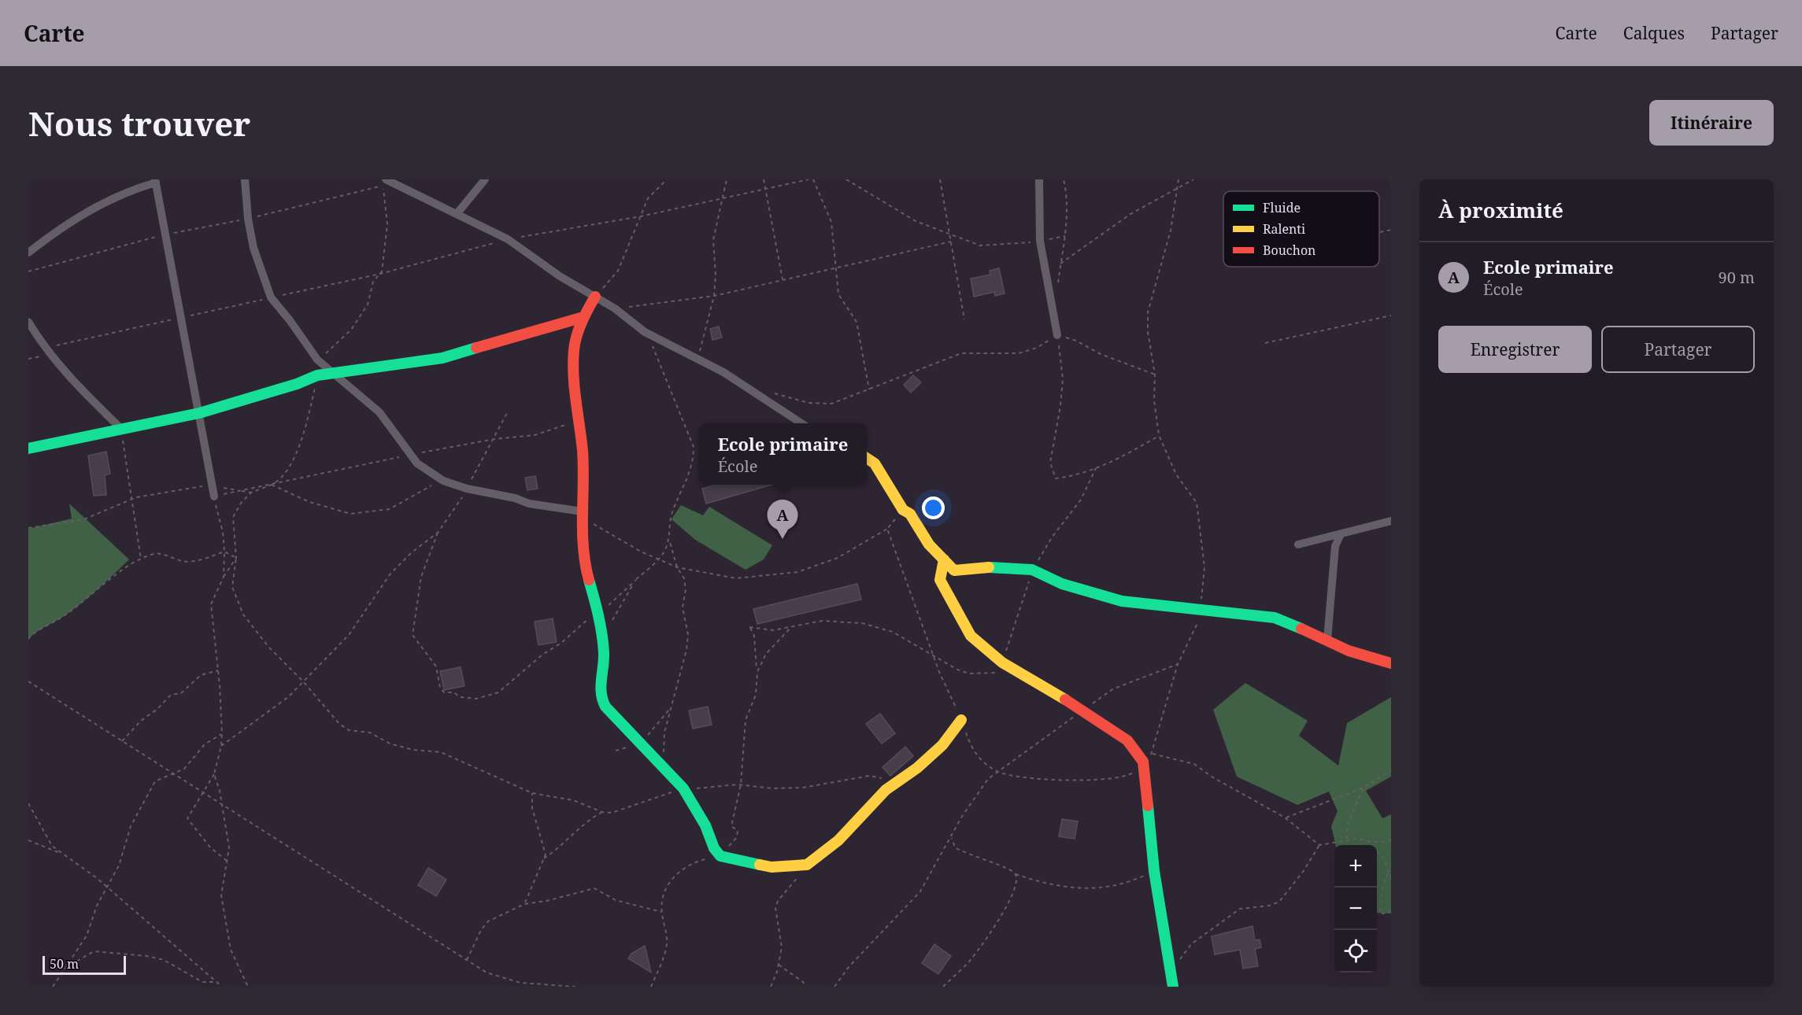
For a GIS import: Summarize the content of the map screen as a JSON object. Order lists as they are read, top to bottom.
{
  "legend": ["Fluide", "Ralenti", "Bouchon"],
  "scale_bar": "50 m",
  "page": {
    "header": "Carte",
    "nav": ["Carte", "Calques", "Partager"],
    "buttons": [
      "Itinéraire",
      ["Enregistrer", "Partager"]
    ],
    "title": "Nous trouver",
    "heading": "À proximité",
    "list": [
      {
        "mark": "A",
        "name": "Ecole primaire",
        "note": "École",
        "value": "90 m"
      }
    ],
    "popup": ["Ecole primaire", "École"],
    "pins": "A",
    "map_buttons": ["+", "−"],
    "scale": "50 m"
  }
}
